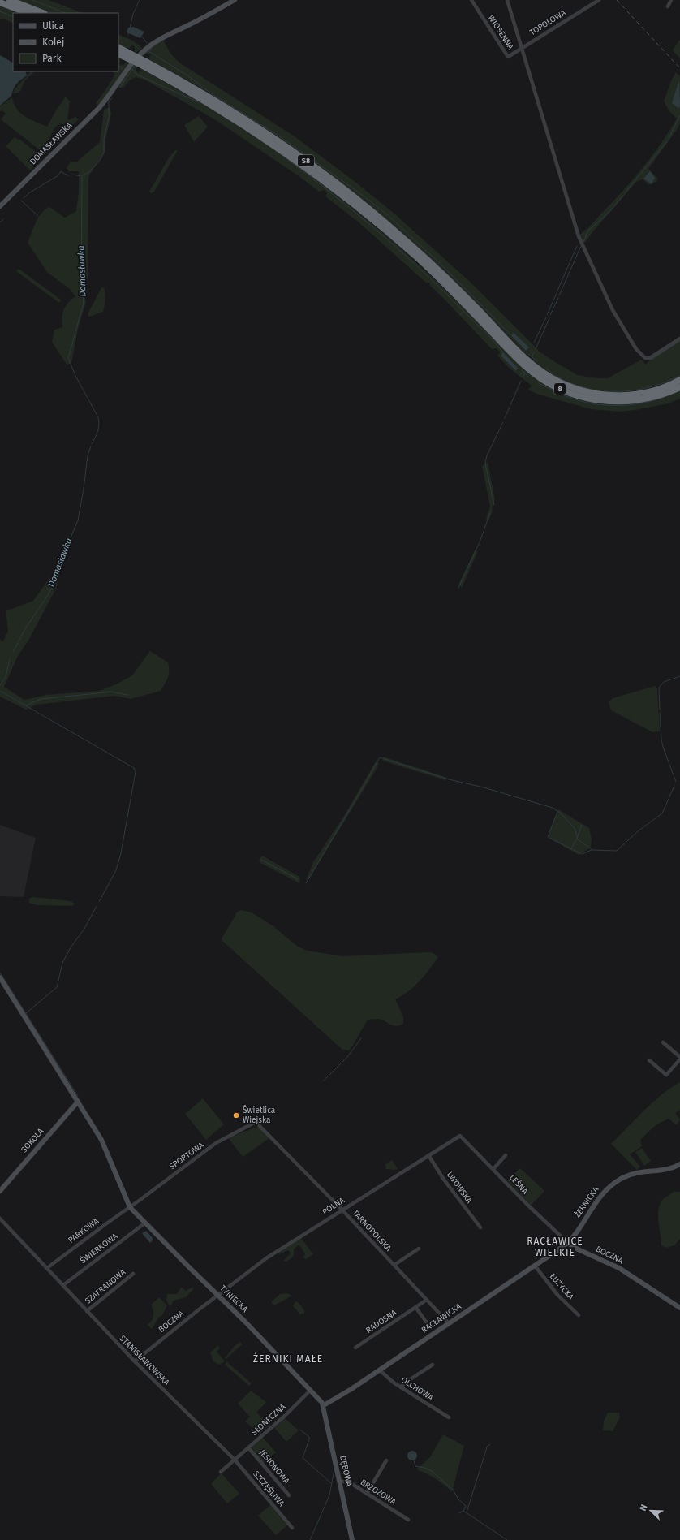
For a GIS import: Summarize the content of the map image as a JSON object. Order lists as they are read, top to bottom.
{
  "streets": {
    "highway": ["S8", "8"],
    "street": [
      "TOPOLOWA",
      "WIOSENNA",
      "DOMASŁAWSKA",
      "SOKOLA",
      "SPORTOWA",
      "LEŚNA",
      "LWOWSKA",
      "ŻERNICKA",
      "POLNA",
      "PARKOWA",
      "TARNOPOLSKA",
      "ŚWIERKOWA",
      "BOCZNA",
      "SZAFRANOWA",
      "ŁUŻYCKA",
      "TYNIECKA",
      "RACŁAWICKA",
      "RADOSNA",
      "STANISŁAWOWSKA",
      "OLCHOWA",
      "SŁONECZNA",
      "JESIONOWA",
      "DĘBOWA",
      "SZCZĘŚLIWA",
      "BRZOZOWA"
    ]
  },
  "crossings": [
    ["TOPOLOWA", "WIOSENNA"],
    ["S8", "8"],
    ["SOKOLA", "TYNIECKA"],
    ["SPORTOWA", "PARKOWA"],
    ["SPORTOWA", "TARNOPOLSKA"],
    ["SPORTOWA", "TYNIECKA"],
    ["LEŚNA", "ŻERNICKA"],
    ["LEŚNA", "POLNA"],
    ["LEŚNA", "BOCZNA"],
    ["LEŚNA", "RACŁAWICKA"],
    ["LWOWSKA", "POLNA"],
    ["ŻERNICKA", "BOCZNA"],
    ["ŻERNICKA", "RACŁAWICKA"],
    ["POLNA", "TARNOPOLSKA"],
    ["POLNA", "BOCZNA"],
    ["POLNA", "TYNIECKA"],
    ["PARKOWA", "TYNIECKA"],
    ["PARKOWA", "STANISŁAWOWSKA"],
    ["TARNOPOLSKA", "RACŁAWICKA"],
    ["TARNOPOLSKA", "RADOSNA"],
    ["ŚWIERKOWA", "TYNIECKA"],
    ["ŚWIERKOWA", "STANISŁAWOWSKA"],
    ["BOCZNA", "TYNIECKA"],
    ["BOCZNA", "RACŁAWICKA"],
    ["BOCZNA", "STANISŁAWOWSKA"],
    ["SZAFRANOWA", "STANISŁAWOWSKA"],
    ["ŁUŻYCKA", "RACŁAWICKA"],
    ["TYNIECKA", "RACŁAWICKA"],
    ["TYNIECKA", "SŁONECZNA"],
    ["TYNIECKA", "DĘBOWA"],
    ["RACŁAWICKA", "OLCHOWA"],
    ["RACŁAWICKA", "DĘBOWA"],
    ["STANISŁAWOWSKA", "SŁONECZNA"],
    ["STANISŁAWOWSKA", "SZCZĘŚLIWA"],
    ["SŁONECZNA", "JESIONOWA"],
    ["SŁONECZNA", "SZCZĘŚLIWA"],
    ["DĘBOWA", "BRZOZOWA"]
  ],
  "districts": ["RACŁAWICE WIELKIE", "ŻERNIKI MAŁE"],
  "water": ["Domasławka"],
  "places": ["Świetlica Wiejska"],
  "legend": ["Ulica", "Kolej", "Park"],
  "north": "top left"
}
